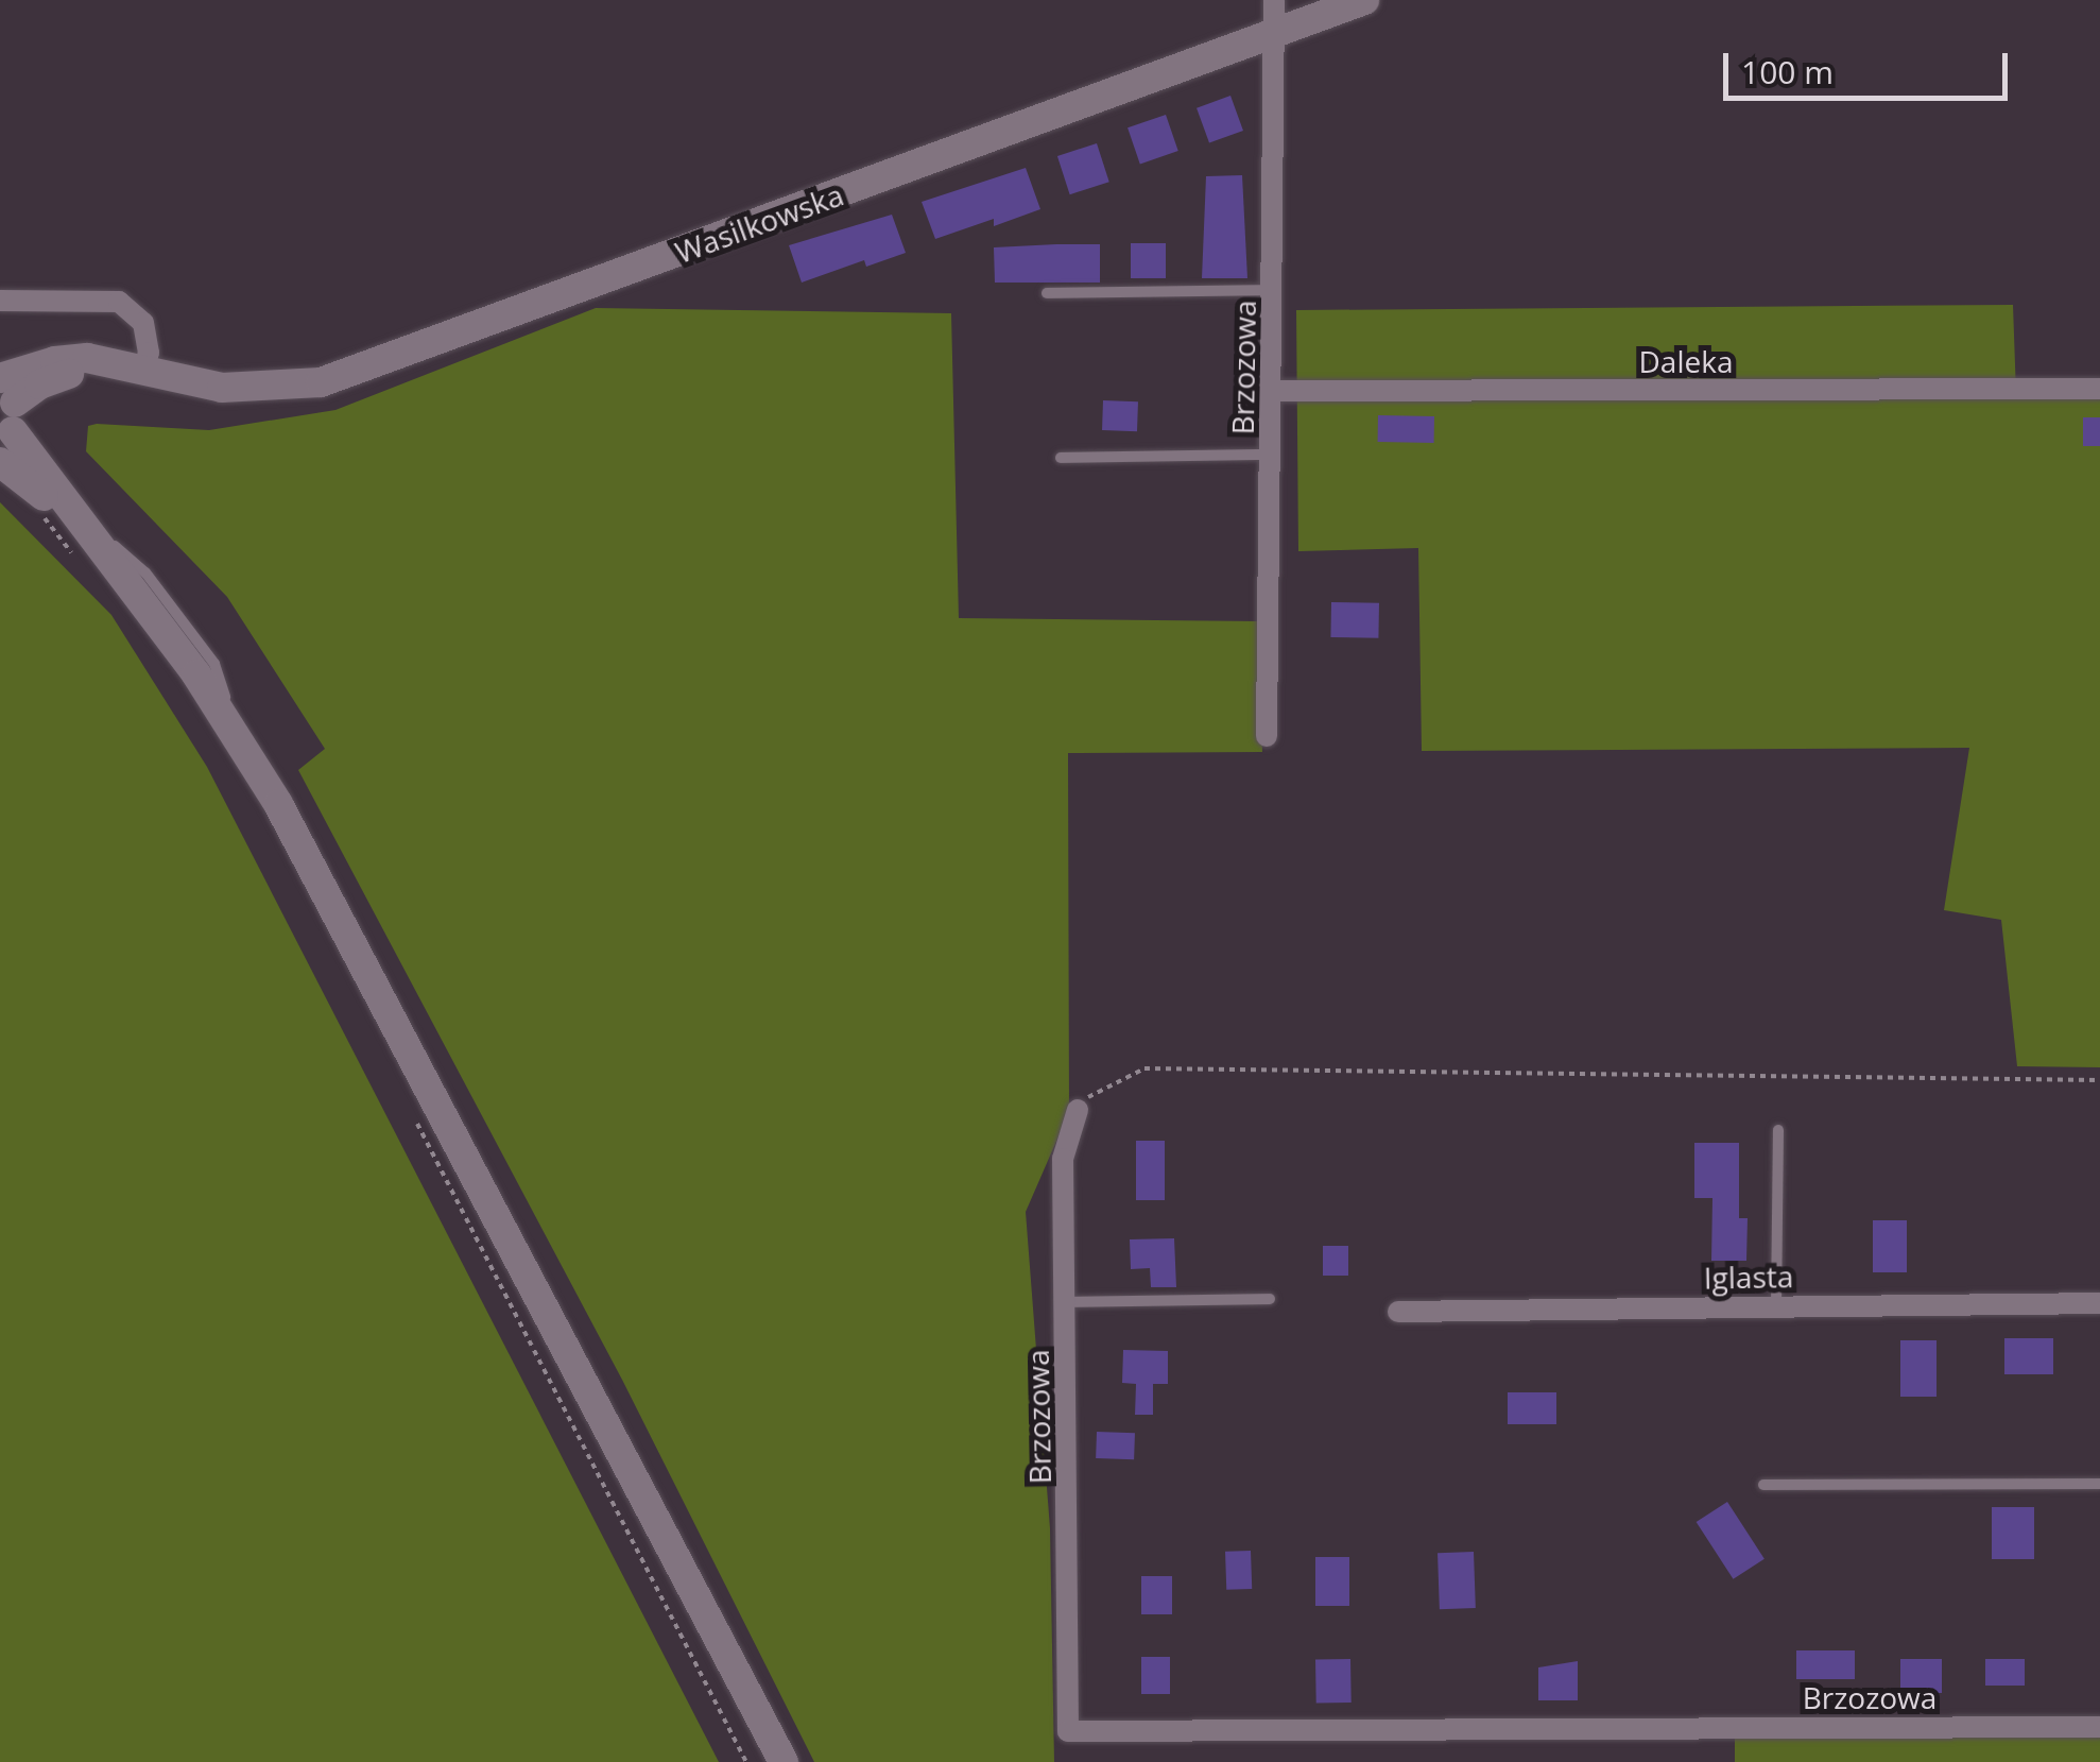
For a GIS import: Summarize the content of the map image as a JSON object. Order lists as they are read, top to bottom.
{
  "streets": {
    "main road": ["Wasilkowska"],
    "street": ["Daleka", "Brzozowa", "Iglasta"]
  },
  "crossings": [
    ["Wasilkowska", "Brzozowa"],
    ["Daleka", "Brzozowa"]
  ],
  "scale_bar": "100 m"
}
